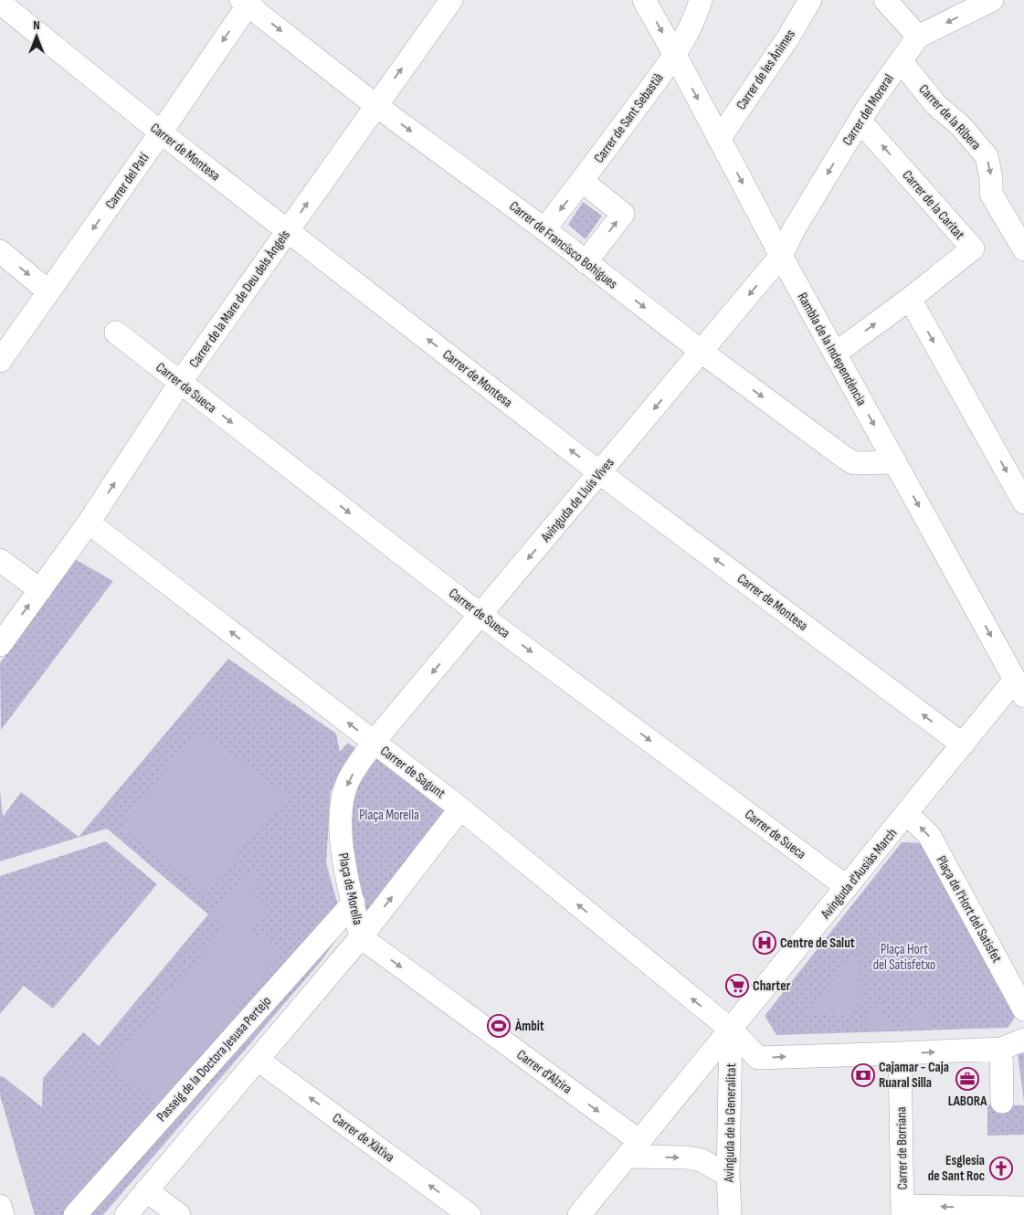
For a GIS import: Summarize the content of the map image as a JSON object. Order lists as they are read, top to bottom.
{
  "streets": {
    "street": [
      "Carrer de les Ànimes",
      "Carrer del Moreral",
      "Carrer de la Ribera",
      "Carrer de Sant Sebastià",
      "Carrer de Montesa",
      "Carrer del Patí",
      "Carrer de la Caritat",
      "Carrer de Francisco Bohigues",
      "Carrer de la Mare de Deu dels Àngels",
      "Rambla de la Independència",
      "Carrer de Sueca",
      "Avinguda de Lluís Vives",
      "Carrer de Sagunt",
      "Avinguda d'Ausiàs March",
      "Plaça de Morella",
      "Plaça de l'Hort del Satisfet",
      "Passeig de la Doctora Jesusa Pertejo",
      "Carrer d'Alzira",
      "Avinguda de la Generalitat",
      "Carrer de Xàtiva",
      "Carrer de Borriana"
    ]
  },
  "crossings": [
    ["Carrer de les Ànimes", "Rambla de la Independència"],
    ["Carrer del Moreral", "Carrer de la Ribera"],
    ["Carrer del Moreral", "Carrer de la Caritat"],
    ["Carrer del Moreral", "Rambla de la Independència"],
    ["Carrer del Moreral", "Avinguda de Lluís Vives"],
    ["Carrer de Sant Sebastià", "Carrer de Francisco Bohigues"],
    ["Carrer de Sant Sebastià", "Rambla de la Independència"],
    ["Carrer de Montesa", "Carrer del Patí"],
    ["Carrer de Montesa", "Carrer de la Mare de Deu dels Àngels"],
    ["Carrer de Montesa", "Avinguda de Lluís Vives"],
    ["Carrer de Montesa", "Avinguda d'Ausiàs March"],
    ["Carrer del Patí", "Carrer de Francisco Bohigues"],
    ["Carrer de la Caritat", "Rambla de la Independència"],
    ["Carrer de Francisco Bohigues", "Carrer de la Mare de Deu dels Àngels"],
    ["Carrer de Francisco Bohigues", "Rambla de la Independència"],
    ["Carrer de Francisco Bohigues", "Avinguda de Lluís Vives"],
    ["Carrer de la Mare de Deu dels Àngels", "Carrer de Sueca"],
    ["Carrer de la Mare de Deu dels Àngels", "Carrer de Sagunt"],
    ["Rambla de la Independència", "Avinguda de Lluís Vives"],
    ["Rambla de la Independència", "Avinguda d'Ausiàs March"],
    ["Carrer de Sueca", "Avinguda de Lluís Vives"],
    ["Carrer de Sueca", "Avinguda d'Ausiàs March"],
    ["Avinguda de Lluís Vives", "Carrer de Sagunt"],
    ["Avinguda de Lluís Vives", "Plaça de Morella"],
    ["Carrer de Sagunt", "Avinguda d'Ausiàs March"],
    ["Carrer de Sagunt", "Plaça de Morella"],
    ["Carrer de Sagunt", "Avinguda de la Generalitat"],
    ["Avinguda d'Ausiàs March", "Plaça de l'Hort del Satisfet"],
    ["Avinguda d'Ausiàs March", "Carrer d'Alzira"],
    ["Avinguda d'Ausiàs March", "Avinguda de la Generalitat"],
    ["Plaça de Morella", "Passeig de la Doctora Jesusa Pertejo"],
    ["Plaça de Morella", "Carrer d'Alzira"]
  ],
  "one_way": [
    "Carrer del Moreral",
    "Carrer de la Ribera",
    "Carrer de Montesa",
    "Carrer del Patí",
    "Carrer de Francisco Bohigues",
    "Carrer de la Mare de Deu dels Àngels",
    "Carrer de Sueca",
    "Avinguda de Lluís Vives",
    "Carrer de Sagunt",
    "Plaça de l'Hort del Satisfet",
    "Carrer d'Alzira",
    "Carrer de Xàtiva"
  ],
  "parks": ["Plaça Morella", "Plaça Hort del Satisfetxo"],
  "places": {
    "hospital": ["Centre de Salut"],
    "supermarket": ["Charter"],
    "sports": ["Àmbit"],
    "bank": ["Cajamar - Caja Ruaral Silla"],
    "office": ["LABORA"],
    "church": ["Esglesia de Sant Roc"]
  },
  "north": "top"
}
